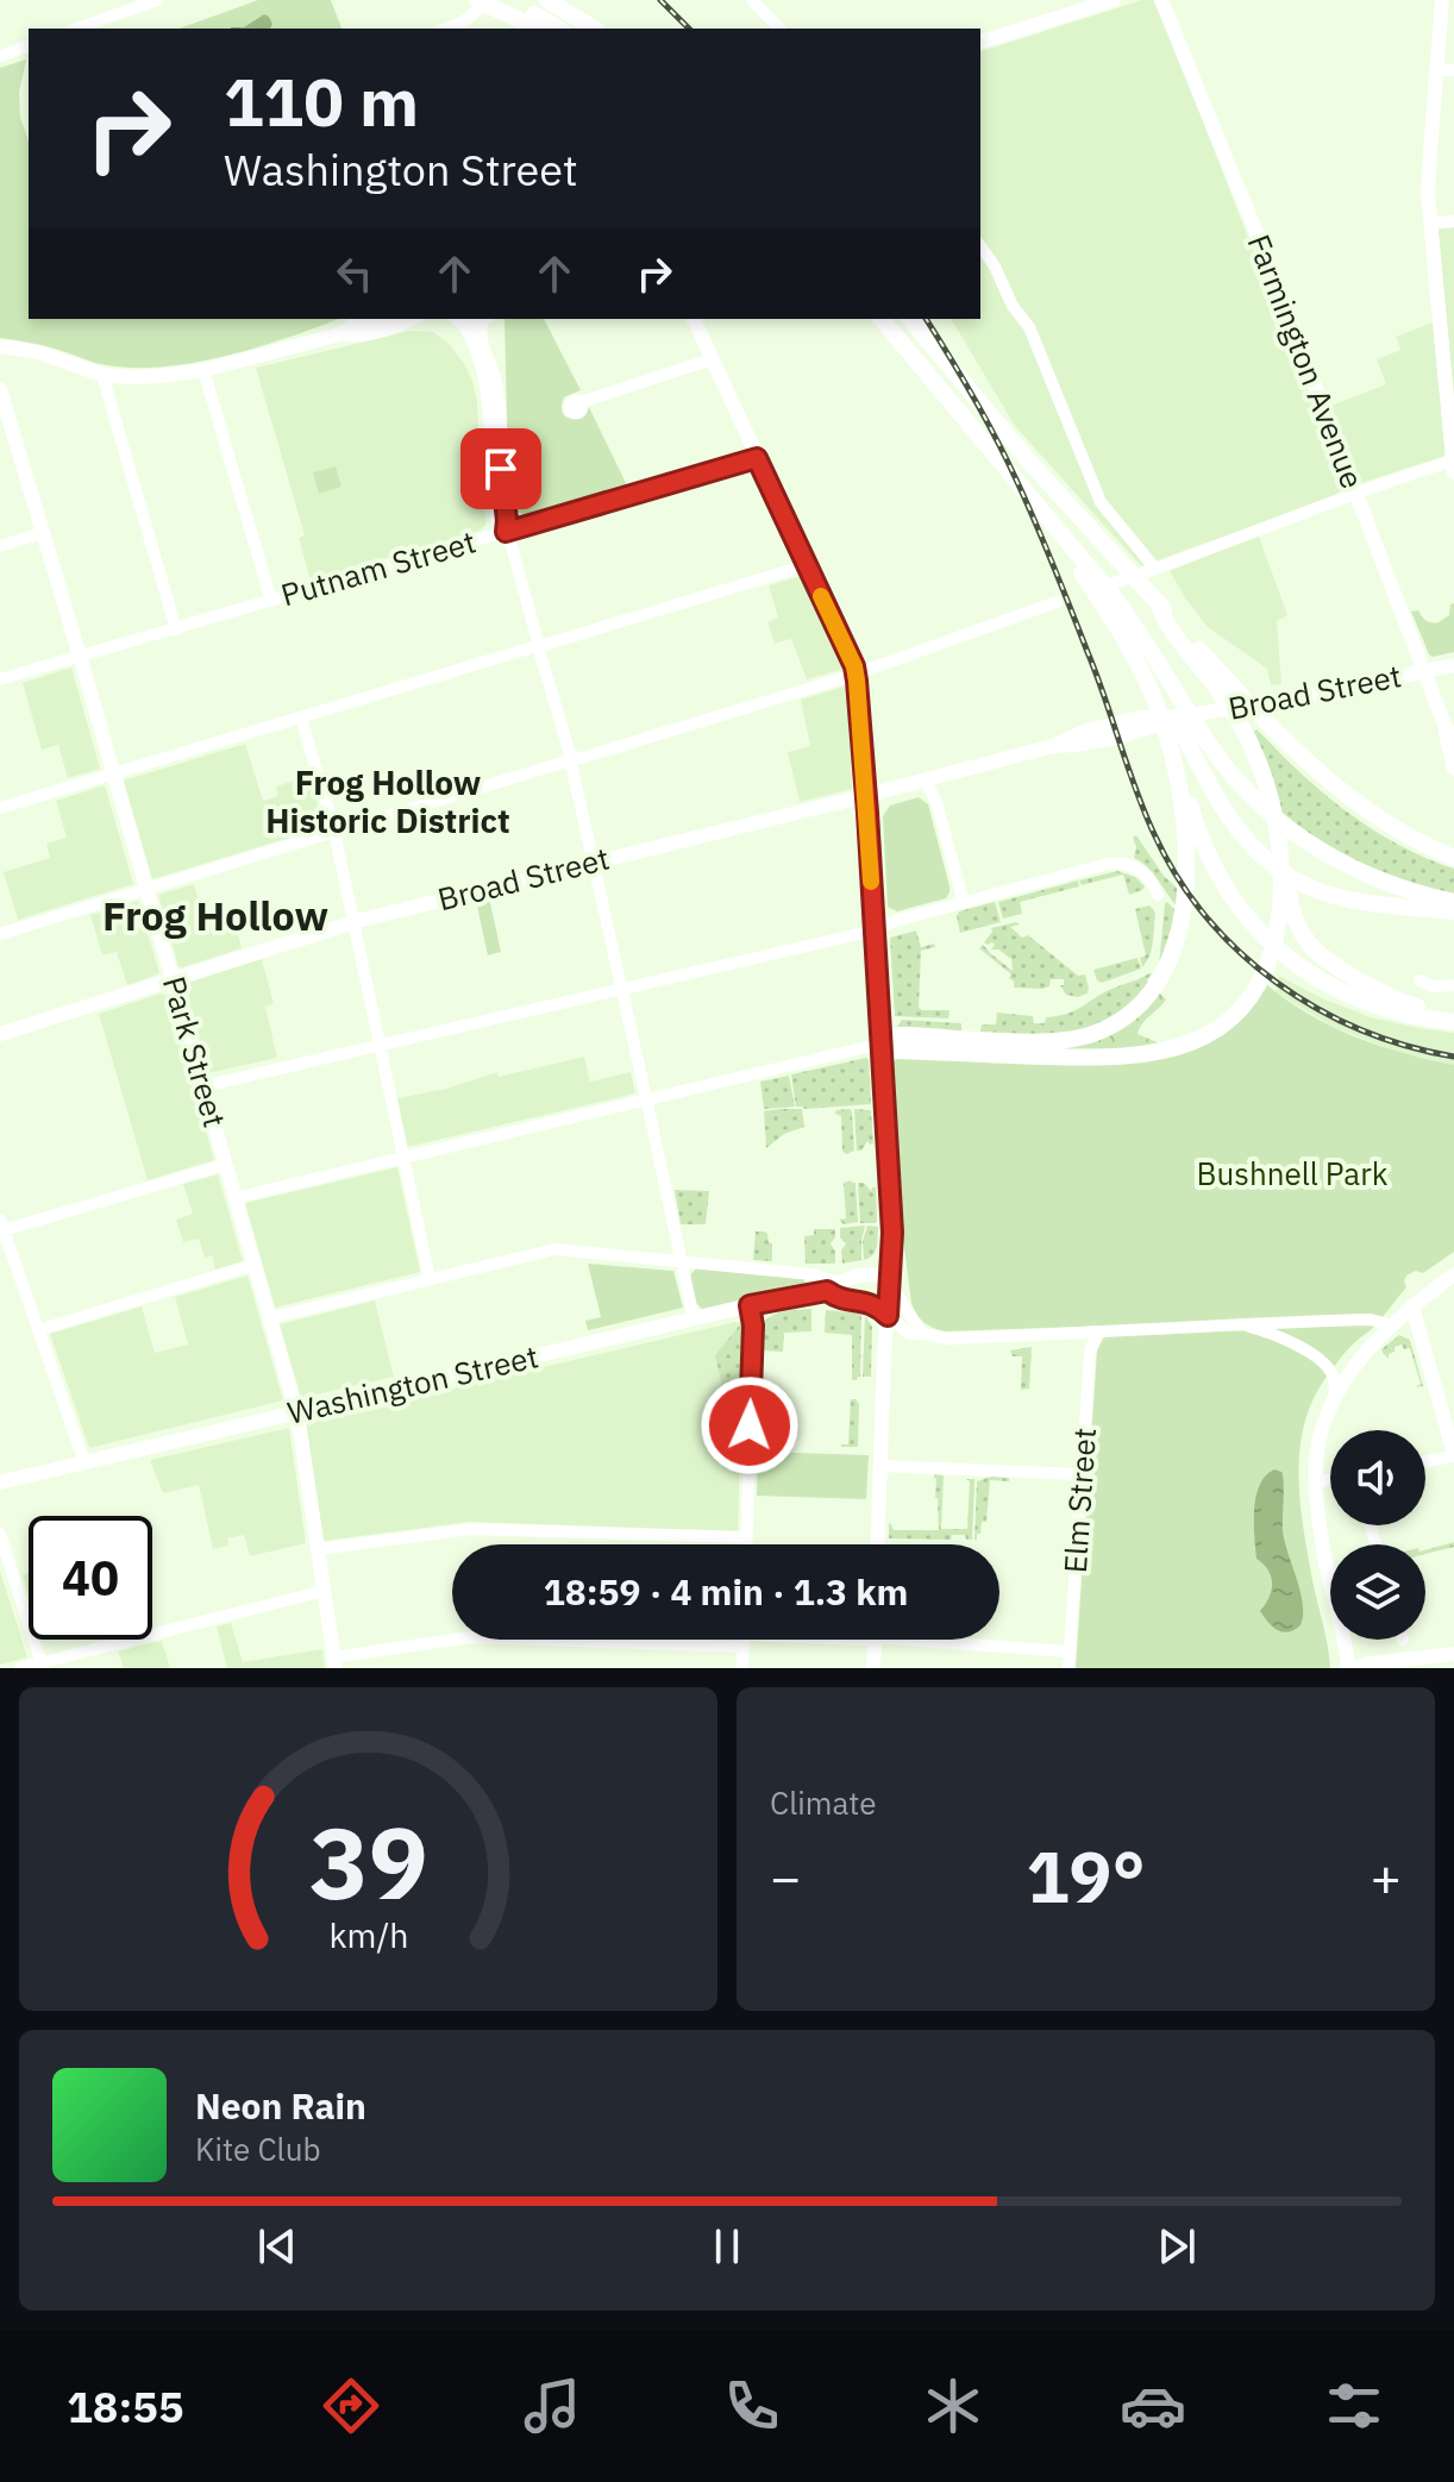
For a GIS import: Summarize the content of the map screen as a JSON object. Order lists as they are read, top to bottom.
{
  "streets": {
    "main road": [
      "Farmington Avenue",
      "Broad Street",
      "Park Street",
      "Washington Street"
    ],
    "street": ["Putnam Street", "Elm Street"]
  },
  "crossings": [
    ["Farmington Avenue", "Broad Street"],
    ["Putnam Street", "Park Street"],
    ["Broad Street", "Park Street"],
    ["Park Street", "Washington Street"]
  ],
  "districts": ["Frog Hollow Historic District", "Frog Hollow"],
  "parks": ["Bushnell Park"],
  "page": {
    "turn": ["110 m", "Washington Street"],
    "limit": "40",
    "trip": "18:59 · 4 min · 1.3 km",
    "tile": "Climate",
    "heat": ["−", "19°", "+"],
    "song": ["Neon Rain", "Kite Club"],
    "tabs": "18:55",
    "gauge": ["39", "km/h"]
  }
}
